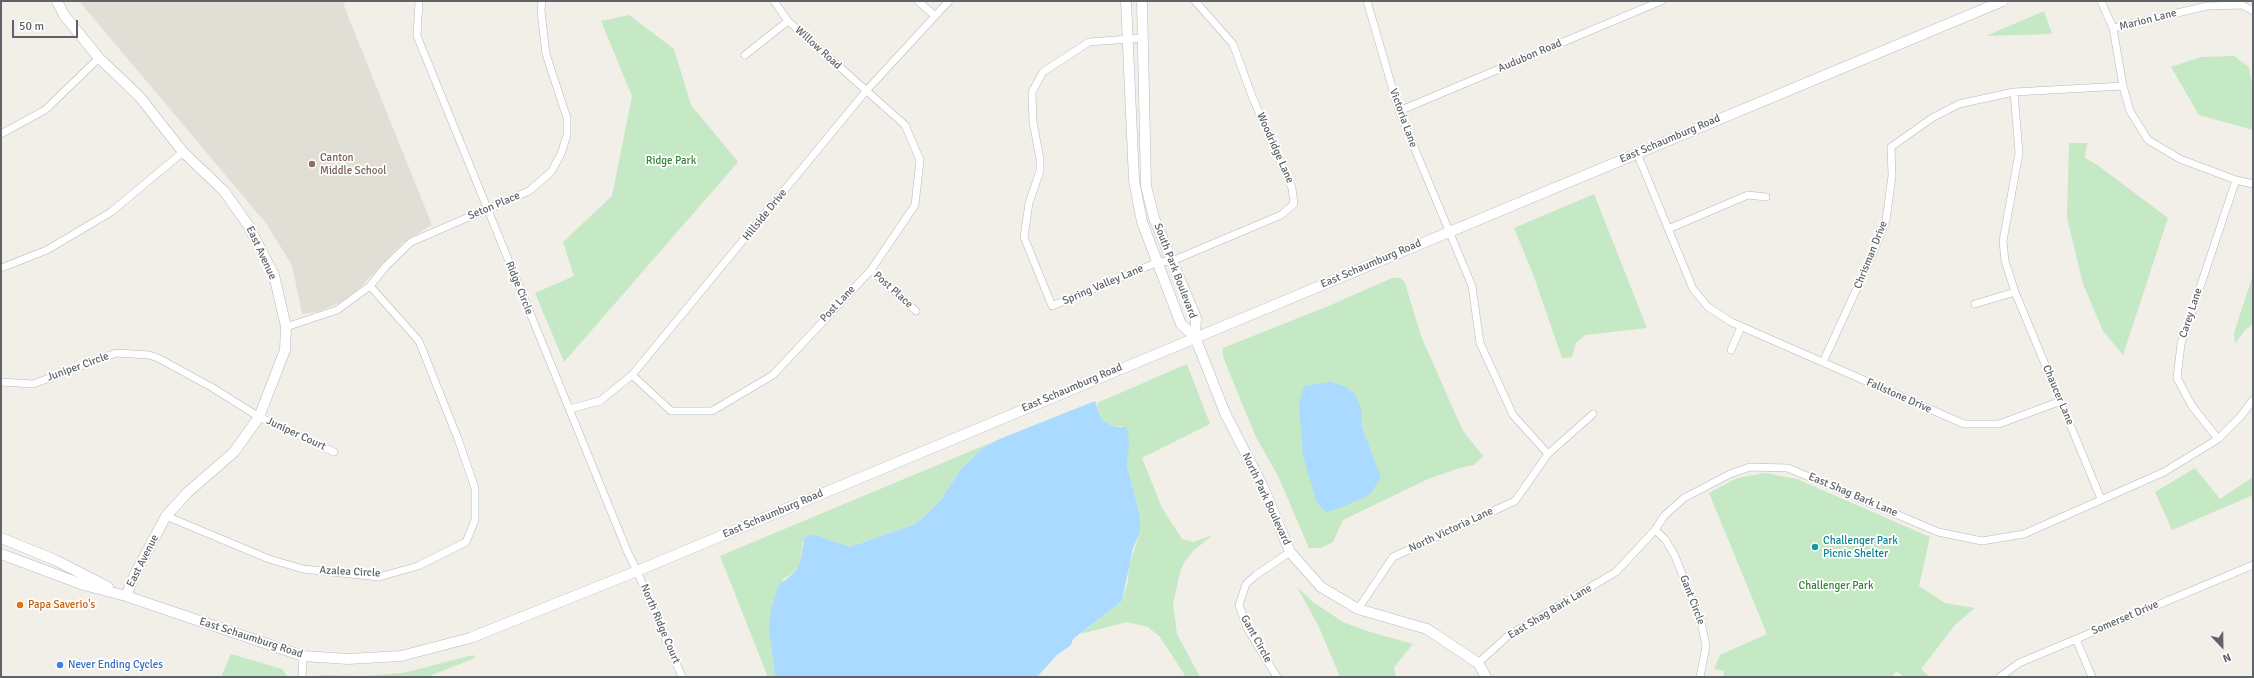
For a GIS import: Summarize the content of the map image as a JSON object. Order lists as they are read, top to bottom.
{
  "streets": {
    "main road": [
      "East Schaumburg Road",
      "East Avenue",
      "South Park Boulevard",
      "North Park Boulevard"
    ],
    "street": [
      "Marion Lane",
      "Willow Road",
      "Audubon Road",
      "Victoria Lane",
      "Woodridge Lane",
      "Seton Place",
      "Hillside Drive",
      "Chrisman Drive",
      "Spring Valley Lane",
      "Ridge Circle",
      "Post Place",
      "Post Lane",
      "Carey Lane",
      "Juniper Circle",
      "Chaucer Lane",
      "Fallstone Drive",
      "Juniper Court",
      "East Shag Bark Lane",
      "North Victoria Lane",
      "Azalea Circle",
      "Gant Circle",
      "Somerset Drive",
      "North Ridge Court"
    ]
  },
  "crossings": [
    ["Willow Road", "Hillside Drive"],
    ["Willow Road", "Post Lane"],
    ["Audubon Road", "Victoria Lane"],
    ["Victoria Lane", "East Schaumburg Road"],
    ["East Schaumburg Road", "East Avenue"],
    ["East Schaumburg Road", "South Park Boulevard"],
    ["East Schaumburg Road", "Ridge Circle"],
    ["East Schaumburg Road", "Fallstone Drive"],
    ["East Schaumburg Road", "North Park Boulevard"],
    ["East Schaumburg Road", "North Ridge Court"],
    ["Woodridge Lane", "South Park Boulevard"],
    ["Woodridge Lane", "Spring Valley Lane"],
    ["Seton Place", "East Avenue"],
    ["Seton Place", "Ridge Circle"],
    ["Seton Place", "Azalea Circle"],
    ["Hillside Drive", "Ridge Circle"],
    ["Hillside Drive", "Post Lane"],
    ["East Avenue", "Juniper Circle"],
    ["East Avenue", "Juniper Court"],
    ["East Avenue", "Azalea Circle"],
    ["Chrisman Drive", "Chaucer Lane"],
    ["Chrisman Drive", "Fallstone Drive"],
    ["South Park Boulevard", "Spring Valley Lane"],
    ["South Park Boulevard", "North Park Boulevard"],
    ["Ridge Circle", "North Ridge Court"],
    ["Post Place", "Post Lane"],
    ["Carey Lane", "East Shag Bark Lane"],
    ["Juniper Circle", "Juniper Court"],
    ["Chaucer Lane", "Fallstone Drive"],
    ["Chaucer Lane", "East Shag Bark Lane"],
    ["East Shag Bark Lane", "North Park Boulevard"],
    ["East Shag Bark Lane", "Gant Circle"],
    ["North Park Boulevard", "North Victoria Lane"],
    ["North Park Boulevard", "Gant Circle"]
  ],
  "parks": ["Ridge Park", "Challenger Park"],
  "places": [
    "Canton Middle School",
    "Challenger Park Picnic Shelter",
    "Papa Saverio's",
    "Never Ending Cycles"
  ],
  "scale_bar": "50 m",
  "north": "bottom"
}
